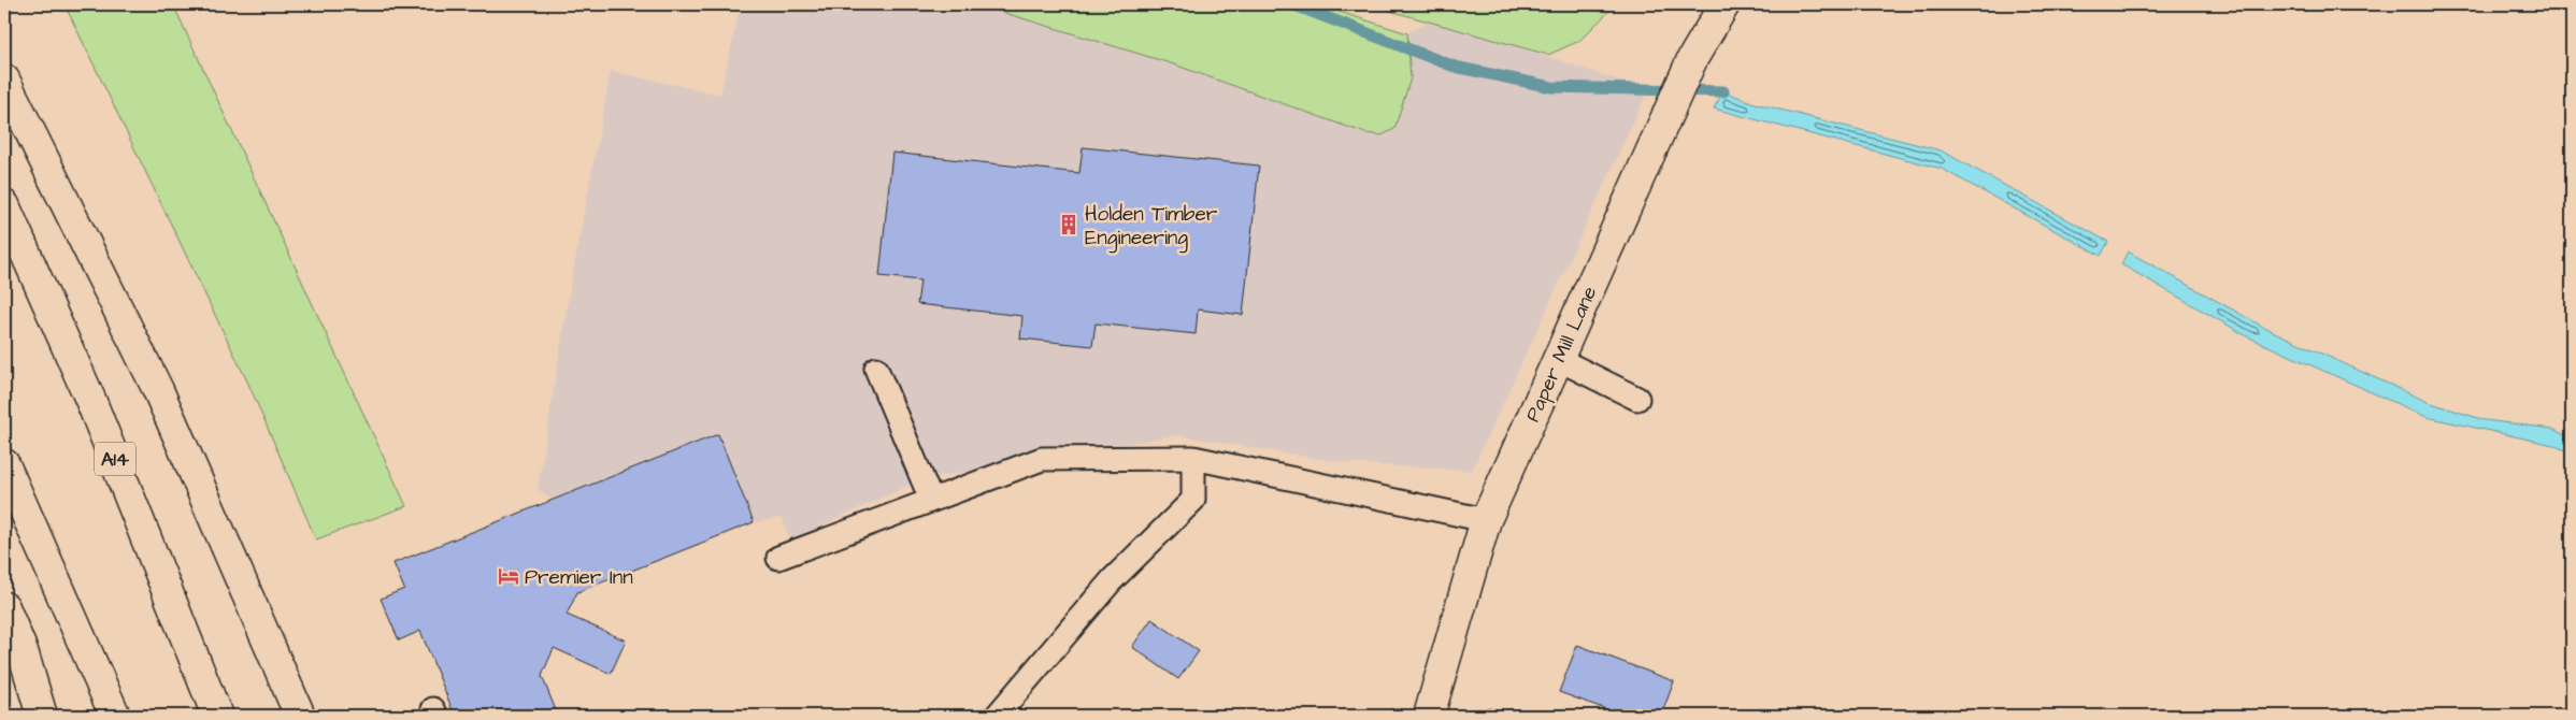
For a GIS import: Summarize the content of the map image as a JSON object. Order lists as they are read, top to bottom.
{
  "streets": {
    "main road": ["Paper Mill Lane", "A14"]
  },
  "places": {
    "building": ["Holden Timber Engineering"],
    "hotel": ["Premier Inn"]
  }
}
